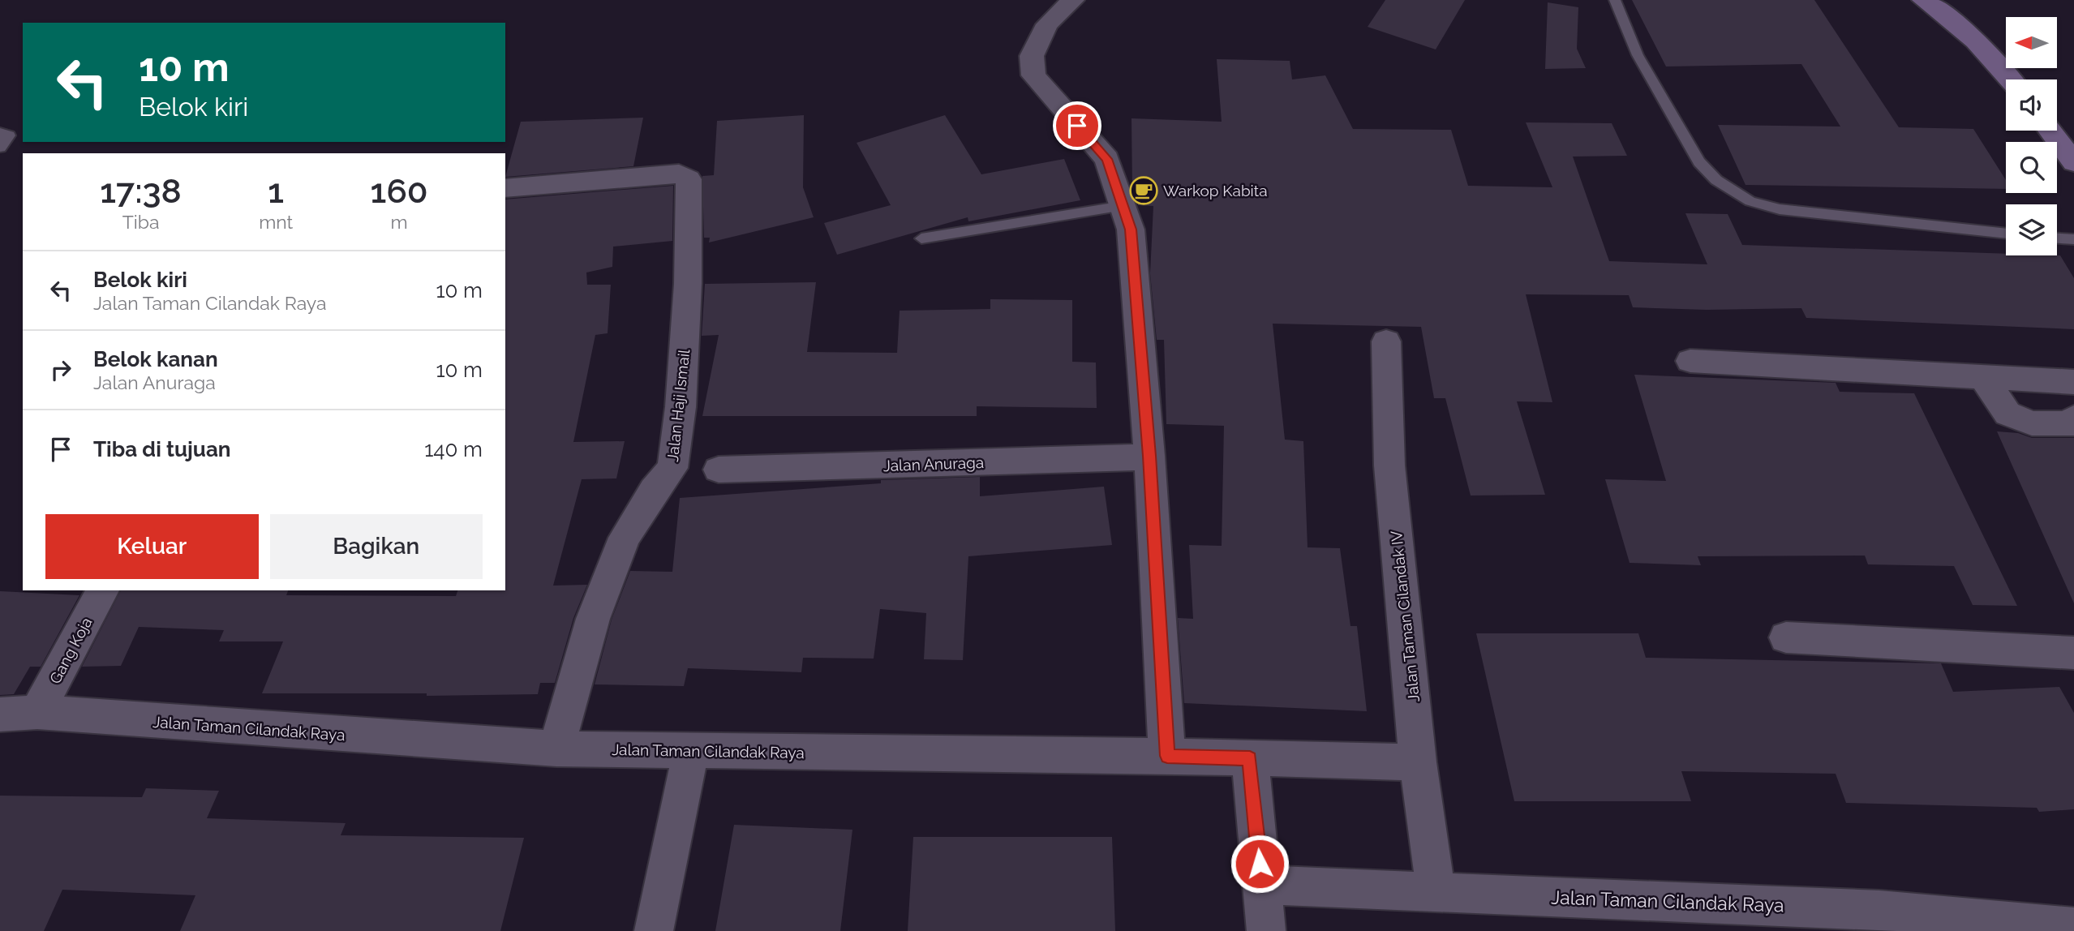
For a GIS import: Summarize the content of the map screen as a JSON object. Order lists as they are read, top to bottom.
{
  "streets": {
    "street": [
      "Jalan Haji Ismail",
      "Jalan Anuraga",
      "Jalan Taman Cilandak IV",
      "Gang Koja",
      "Jalan Taman Cilandak Raya"
    ]
  },
  "crossings": [
    ["Jalan Haji Ismail", "Jalan Taman Cilandak Raya"],
    ["Jalan Taman Cilandak IV", "Jalan Taman Cilandak Raya"],
    ["Gang Koja", "Jalan Taman Cilandak Raya"]
  ],
  "places": {
    "cafe": ["Warkop Kabita"]
  },
  "north": "left",
  "page": {
    "turn": ["10 m", "Belok kiri"],
    "eta": [
      "17:38",
      "Tiba",
      "1",
      "mnt",
      "160",
      "m"
    ],
    "list": [
      {
        "name": "Belok kiri",
        "note": "Jalan Taman Cilandak Raya",
        "value": "10 m"
      },
      {
        "name": "Belok kanan",
        "note": "Jalan Anuraga",
        "value": "10 m"
      },
      {
        "name": "Tiba di tujuan",
        "value": "140 m"
      }
    ],
    "buttons": ["Keluar", "Bagikan"]
  }
}
